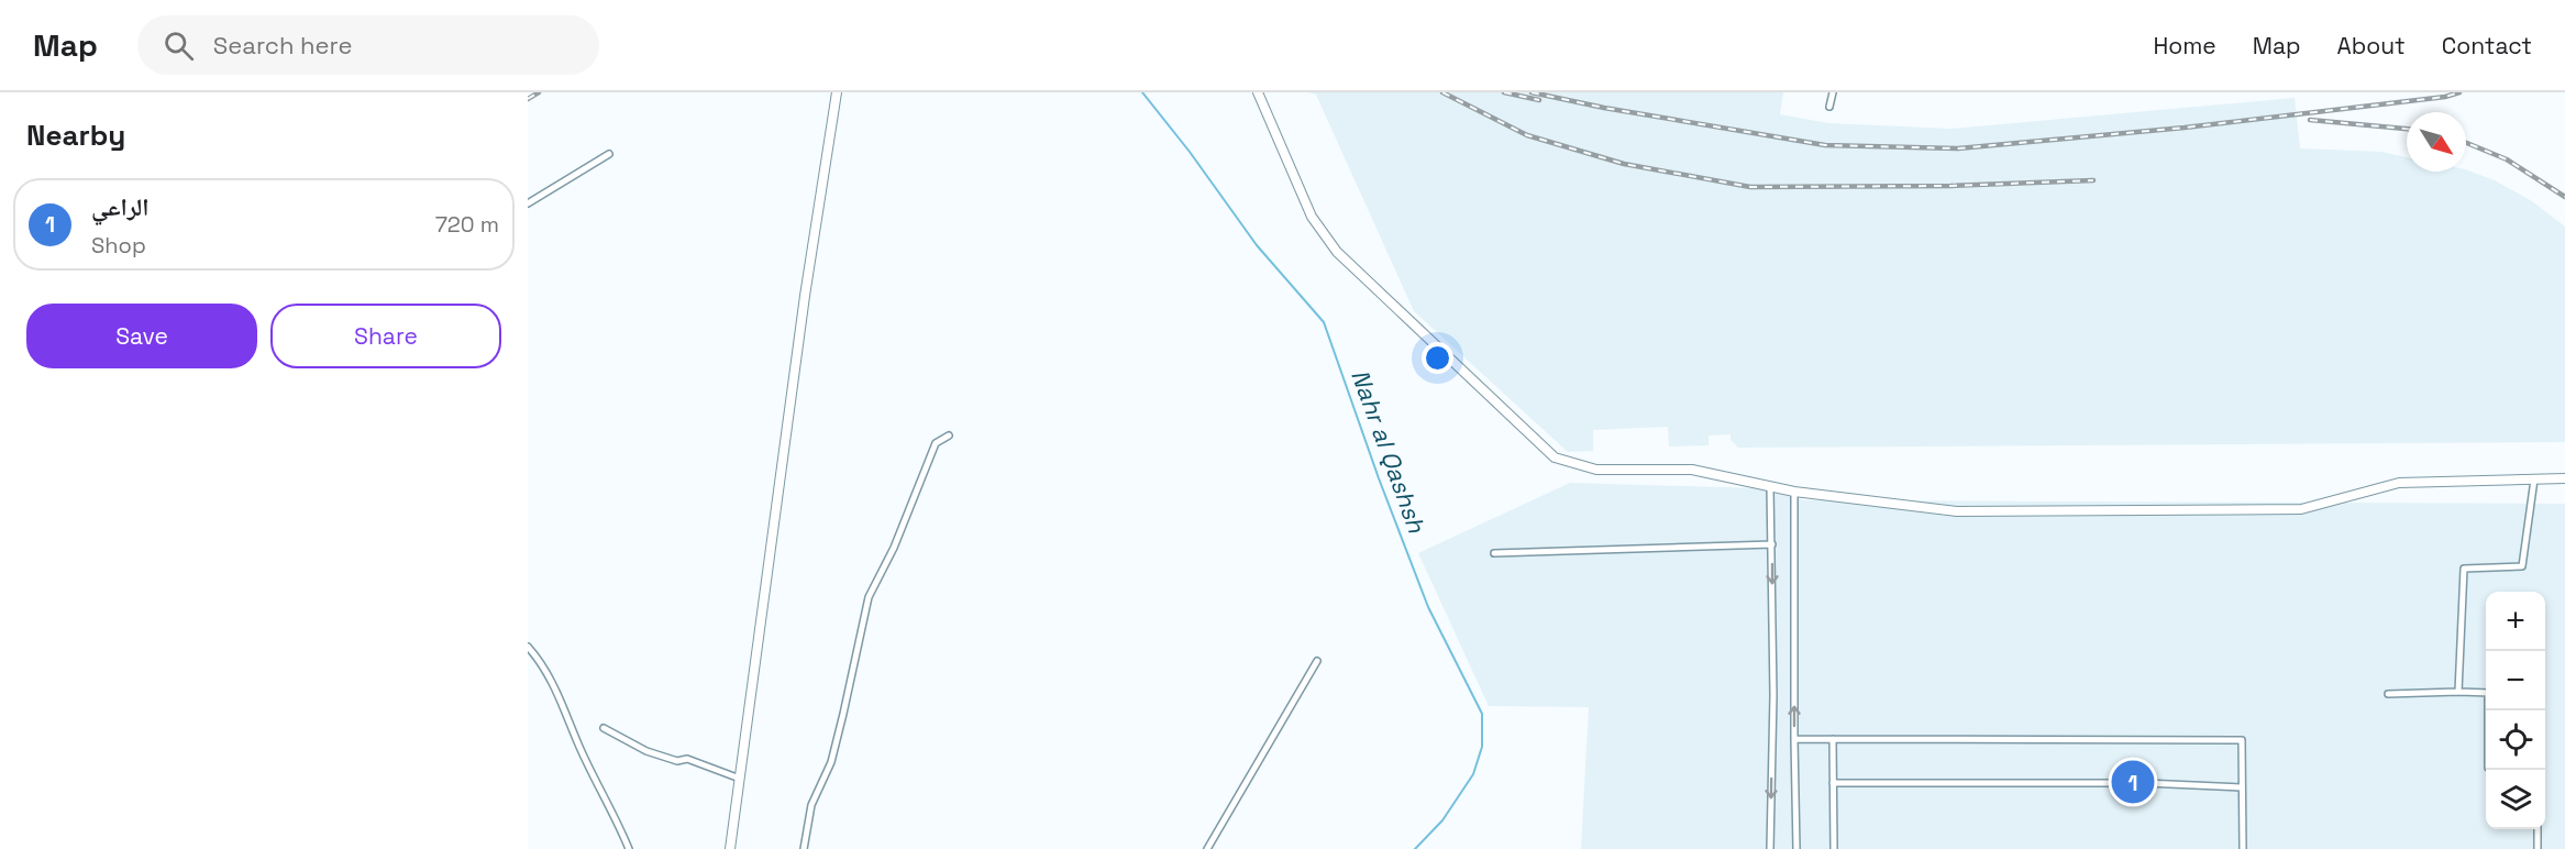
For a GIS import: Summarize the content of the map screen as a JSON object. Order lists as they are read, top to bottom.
{
  "water": ["Nahr al Qashsh"],
  "north": "bottom right",
  "page": {
    "header": "Map",
    "search": "Search here",
    "nav": [
      "Home",
      "Map",
      "About",
      "Contact"
    ],
    "heading": "Nearby",
    "list": [
      {
        "mark": "1",
        "name": "الراعي",
        "note": "Shop",
        "value": "720 m"
      }
    ],
    "buttons": ["Save", "Share"],
    "map_buttons": ["+", "−"],
    "pins": "1"
  }
}
